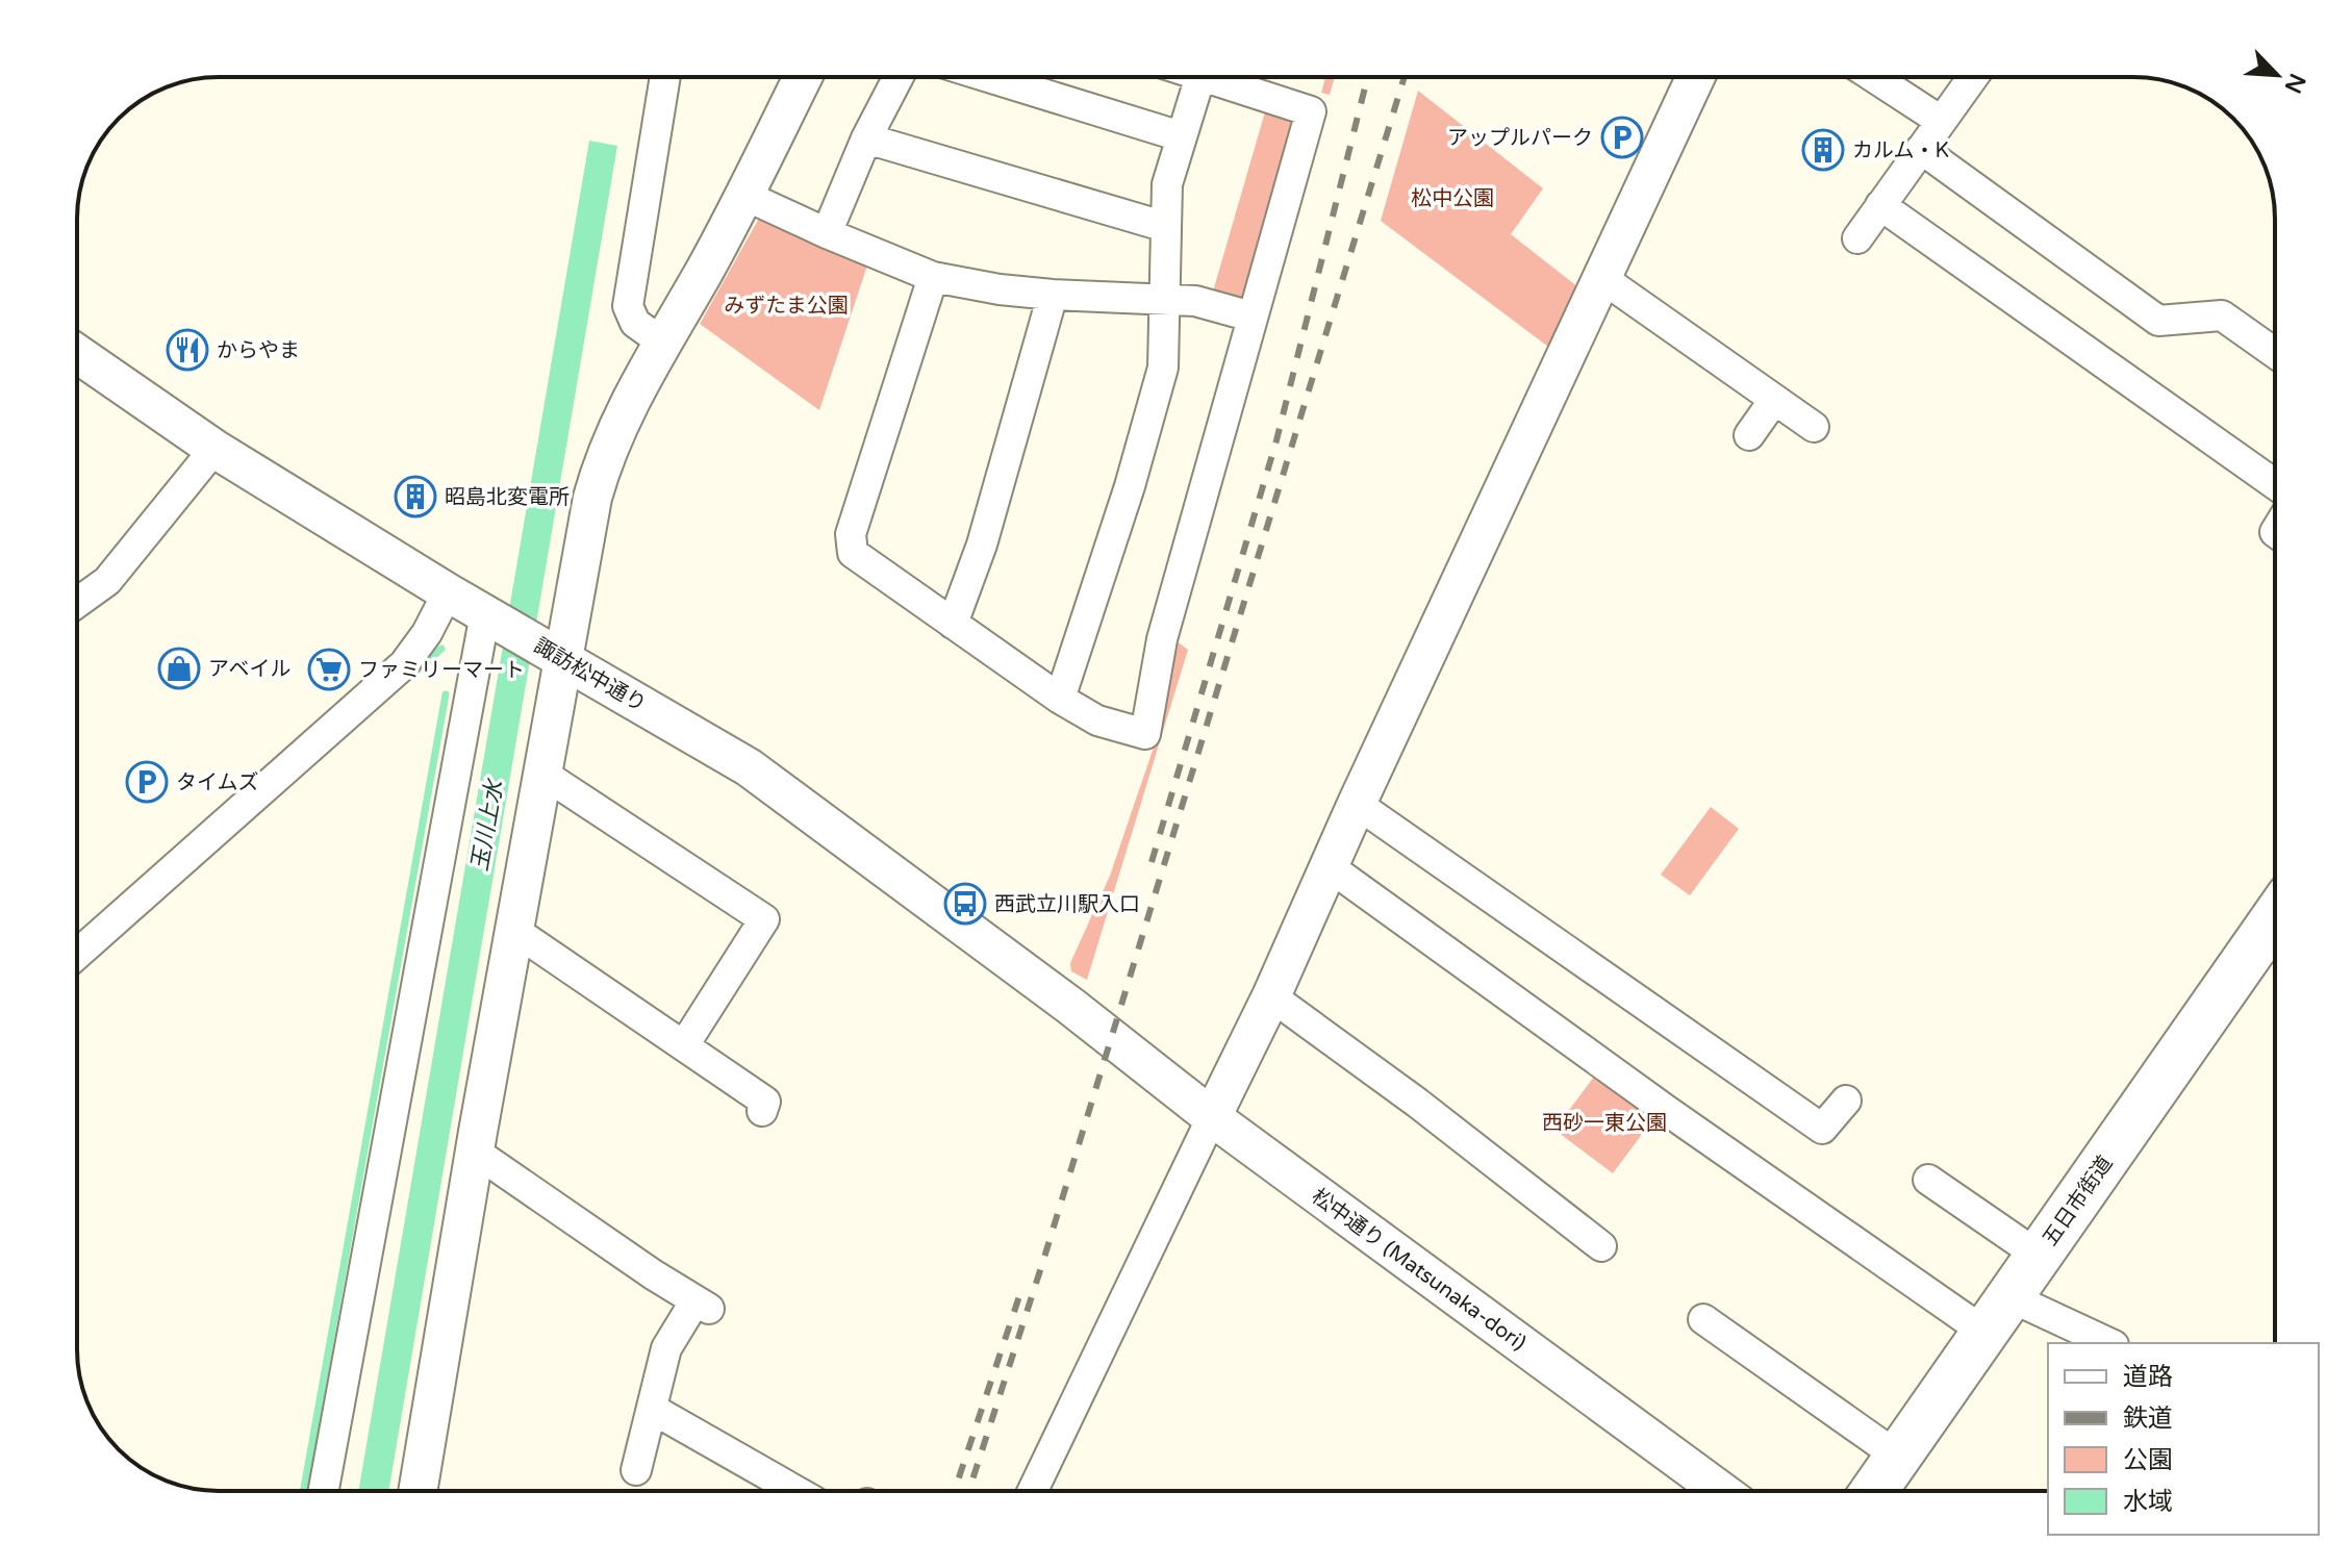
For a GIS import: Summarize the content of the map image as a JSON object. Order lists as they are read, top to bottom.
{
  "streets": {
    "main road": ["五日市街道"],
    "street": ["諏訪松中通り", "松中通り (Matsunaka-dori)"]
  },
  "crossings": [
    ["諏訪松中通り", "松中通り (Matsunaka-dori)"]
  ],
  "water": ["玉川上水"],
  "parks": ["松中公園", "みずたま公園", "西砂一東公園"],
  "places": {
    "parking": ["アップルパーク", "タイムズ"],
    "building": ["カルム・K", "昭島北変電所"],
    "restaurant": ["からやま"],
    "shop": ["アベイル"],
    "supermarket": ["ファミリーマート"],
    "bus stop": ["西武立川駅入口"]
  },
  "legend": [
    "道路",
    "鉄道",
    "公園",
    "水域"
  ],
  "north": "bottom right"
}
